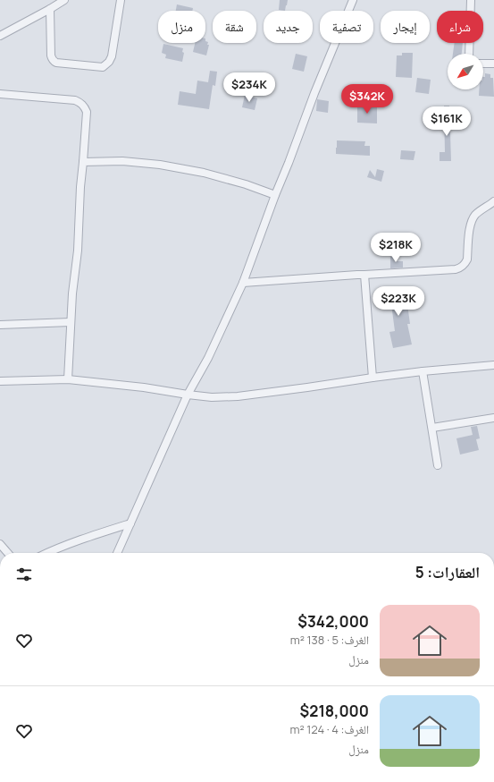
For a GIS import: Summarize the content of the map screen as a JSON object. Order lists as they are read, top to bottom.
{
  "north": "bottom left",
  "page": {
    "chip": [
      "شراء",
      "إيجار",
      "تصفية",
      "جديد",
      "شقة",
      "منزل"
    ],
    "price": [
      "$234K",
      "$342K",
      "$161K",
      "$218K",
      "$223K"
    ],
    "heading": "العقارات: 5",
    "list": [
      {
        "name": "$342,000",
        "note": "الغرف: 5 · 138 m² · منزل"
      },
      {
        "name": "$218,000",
        "note": "الغرف: 4 · 124 m² · منزل"
      }
    ]
  }
}
